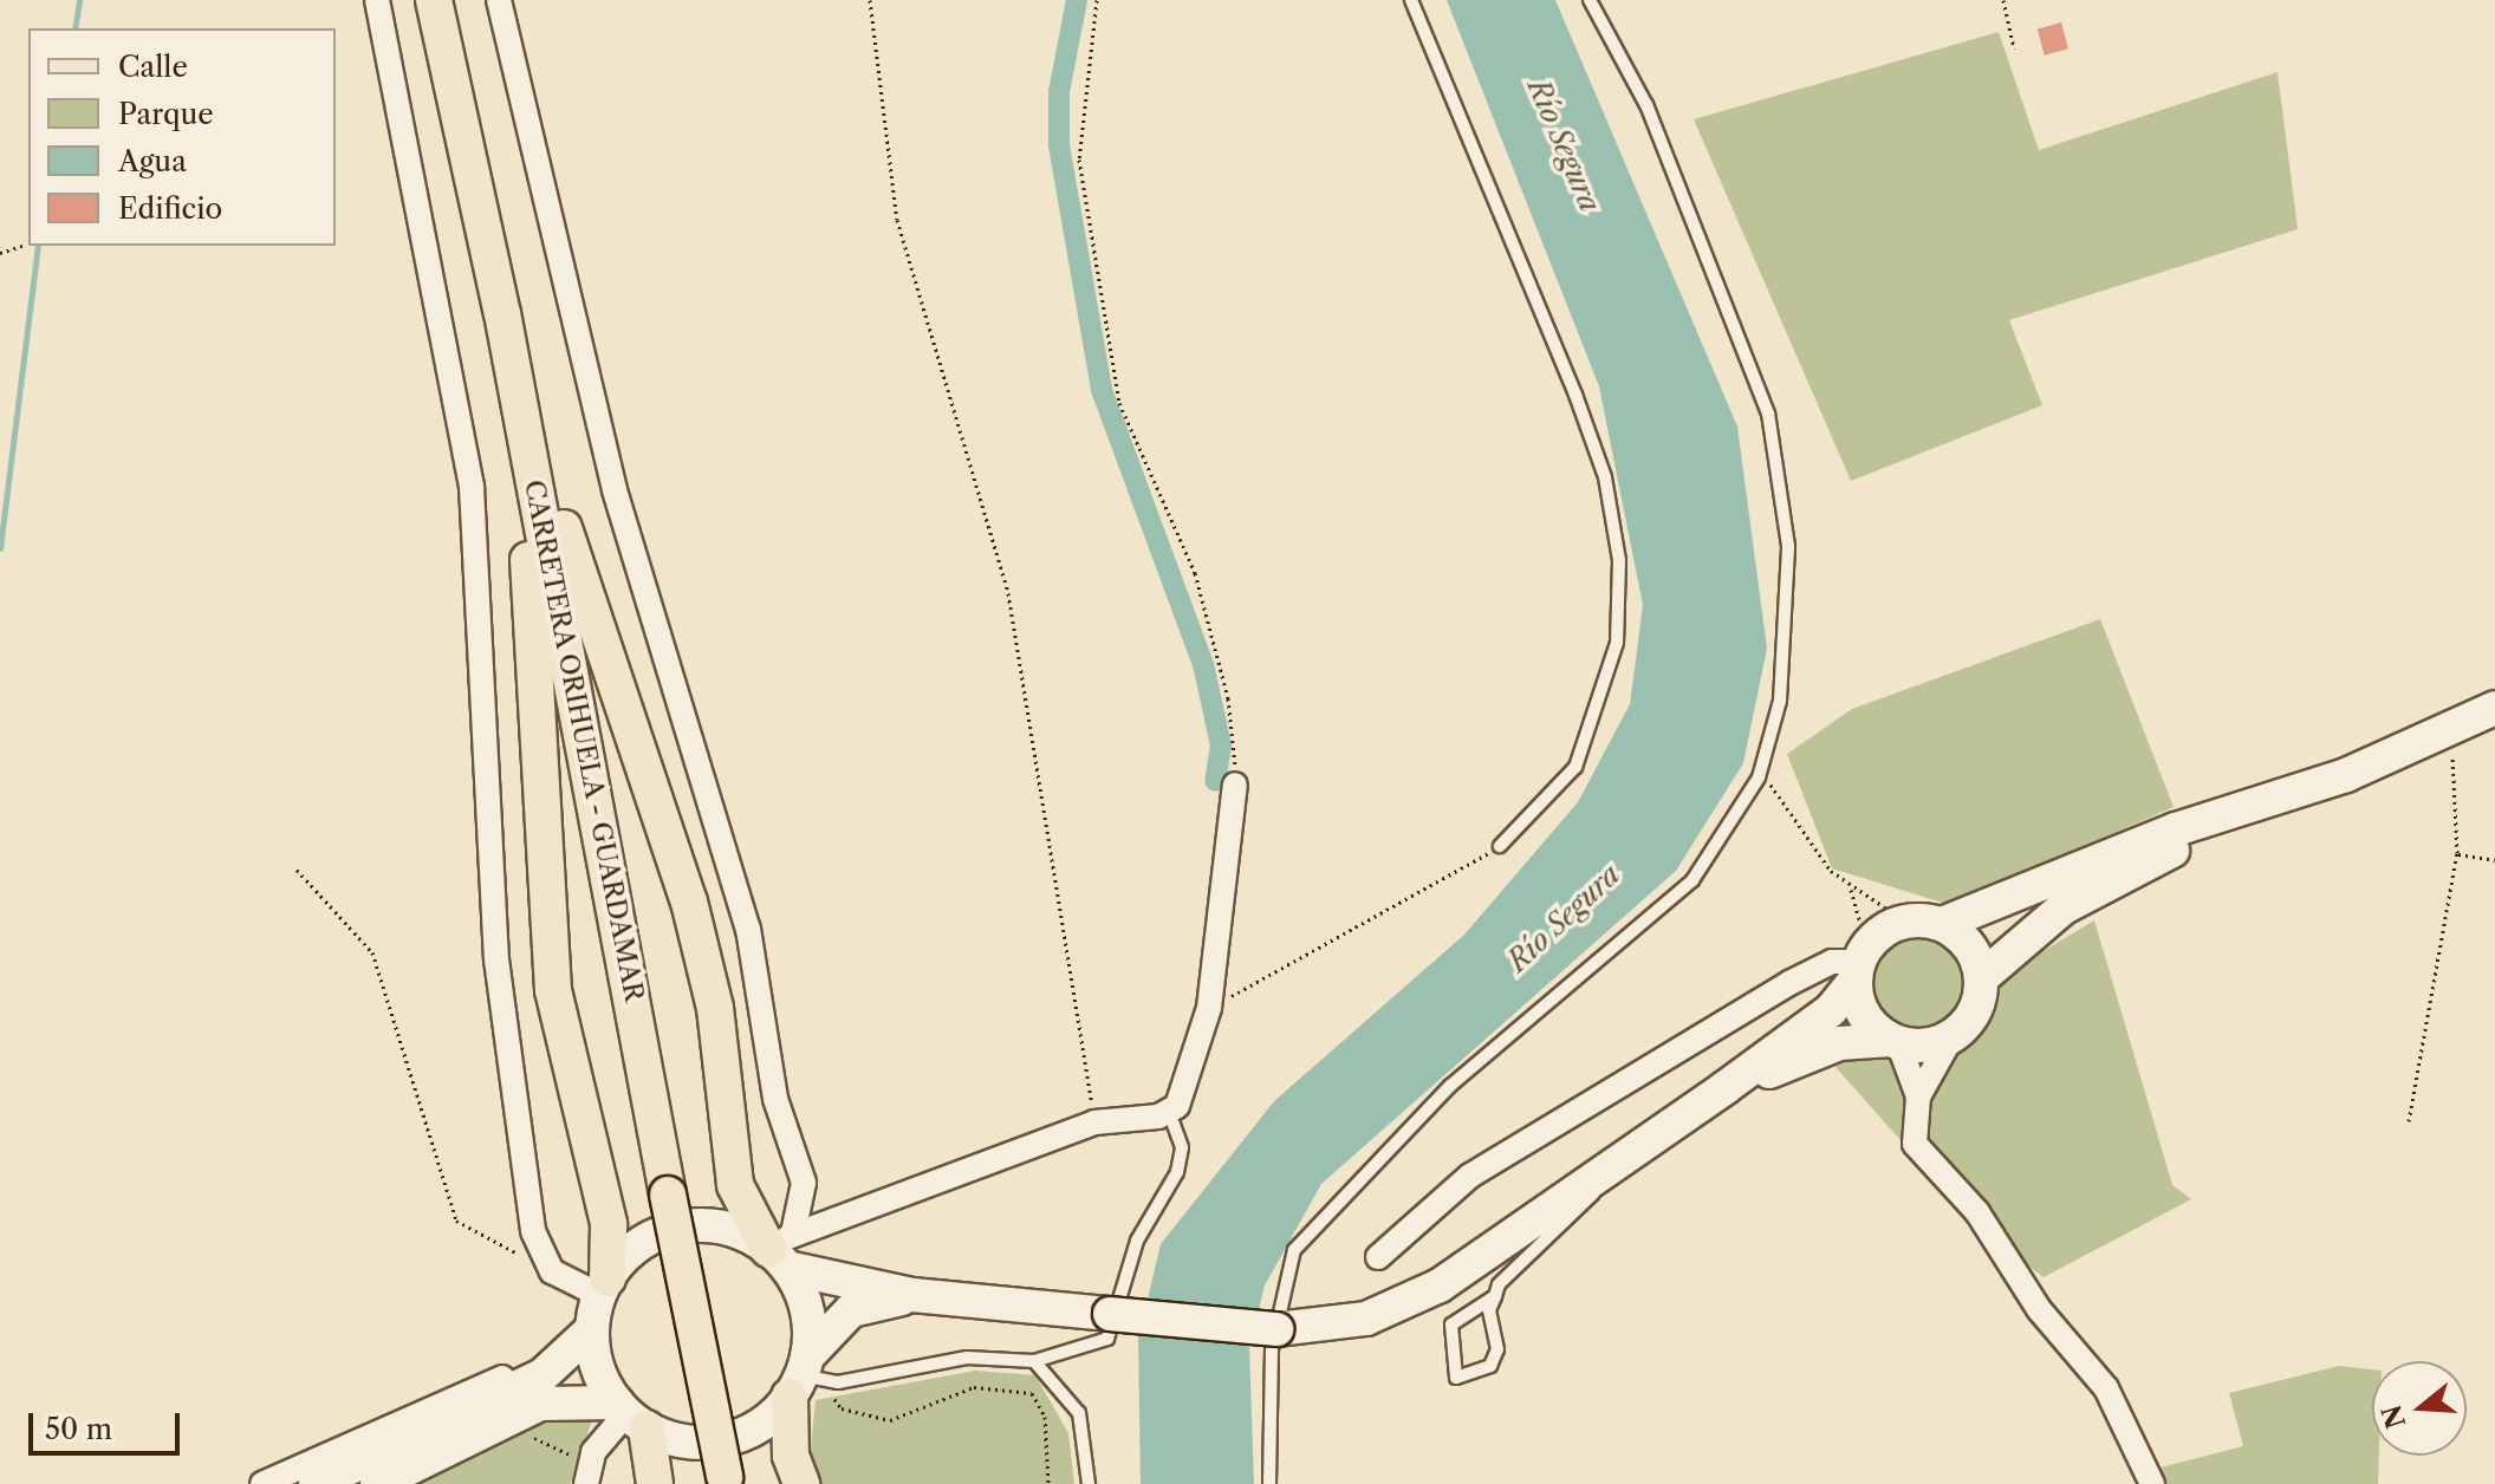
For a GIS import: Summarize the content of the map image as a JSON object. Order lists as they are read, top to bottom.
{
  "streets": {
    "main road": ["CARRETERA ORIHUELA - GUARDAMAR"]
  },
  "water": ["Río Segura"],
  "legend": [
    "Calle",
    "Parque",
    "Agua",
    "Edificio"
  ],
  "scale_bar": "50 m",
  "north": "left"
}
